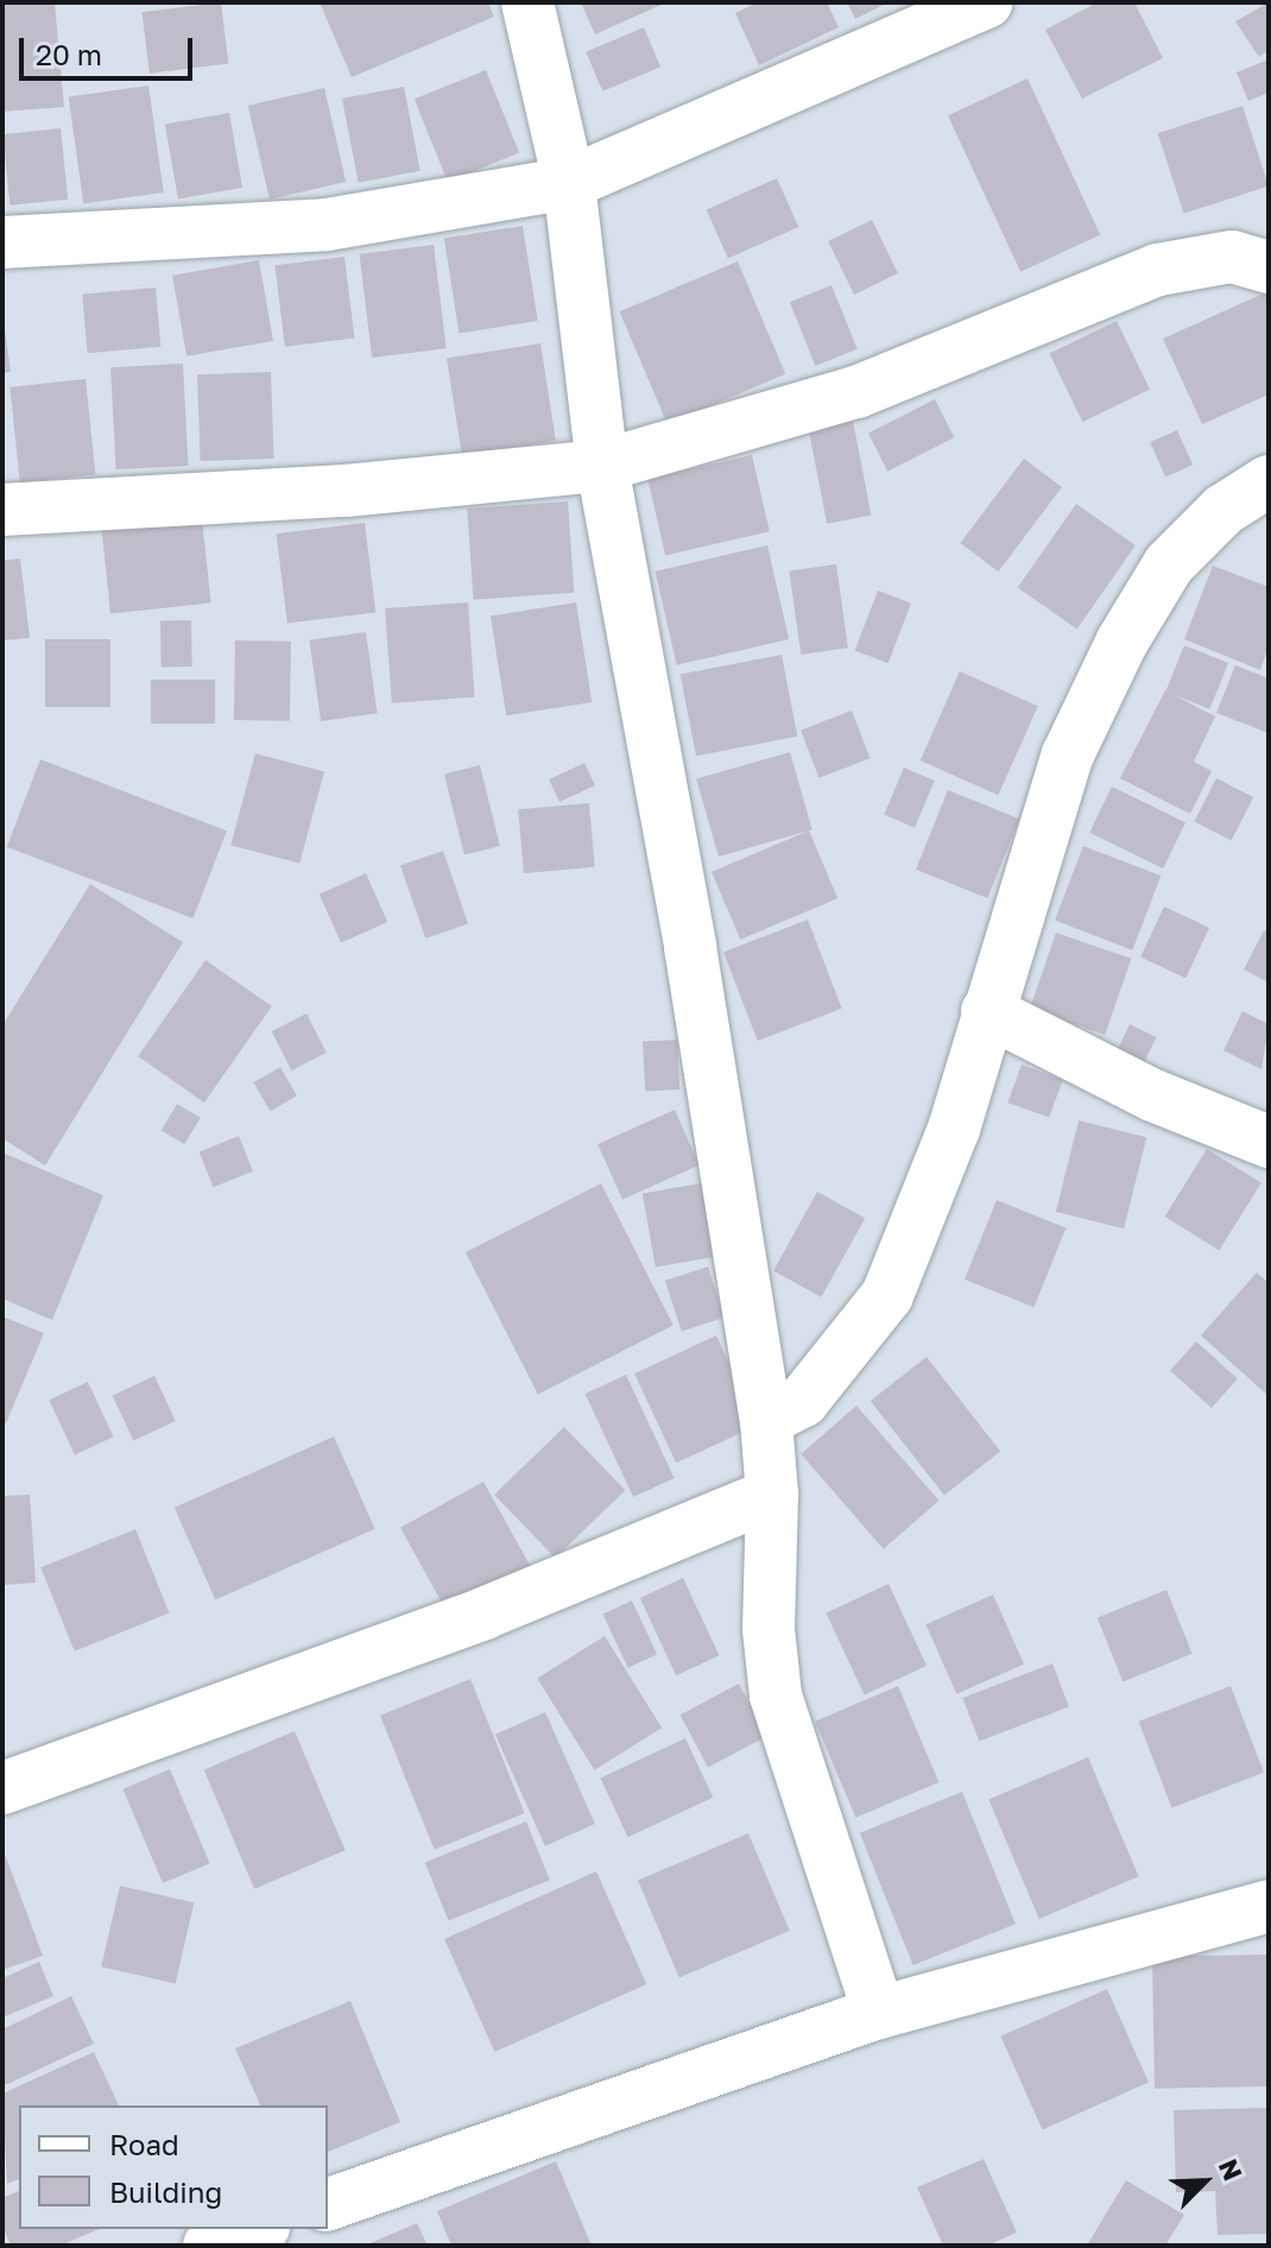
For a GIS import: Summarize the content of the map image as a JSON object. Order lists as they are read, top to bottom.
{
  "legend": ["Road", "Building"],
  "scale_bar": "20 m",
  "north": "top right"
}
